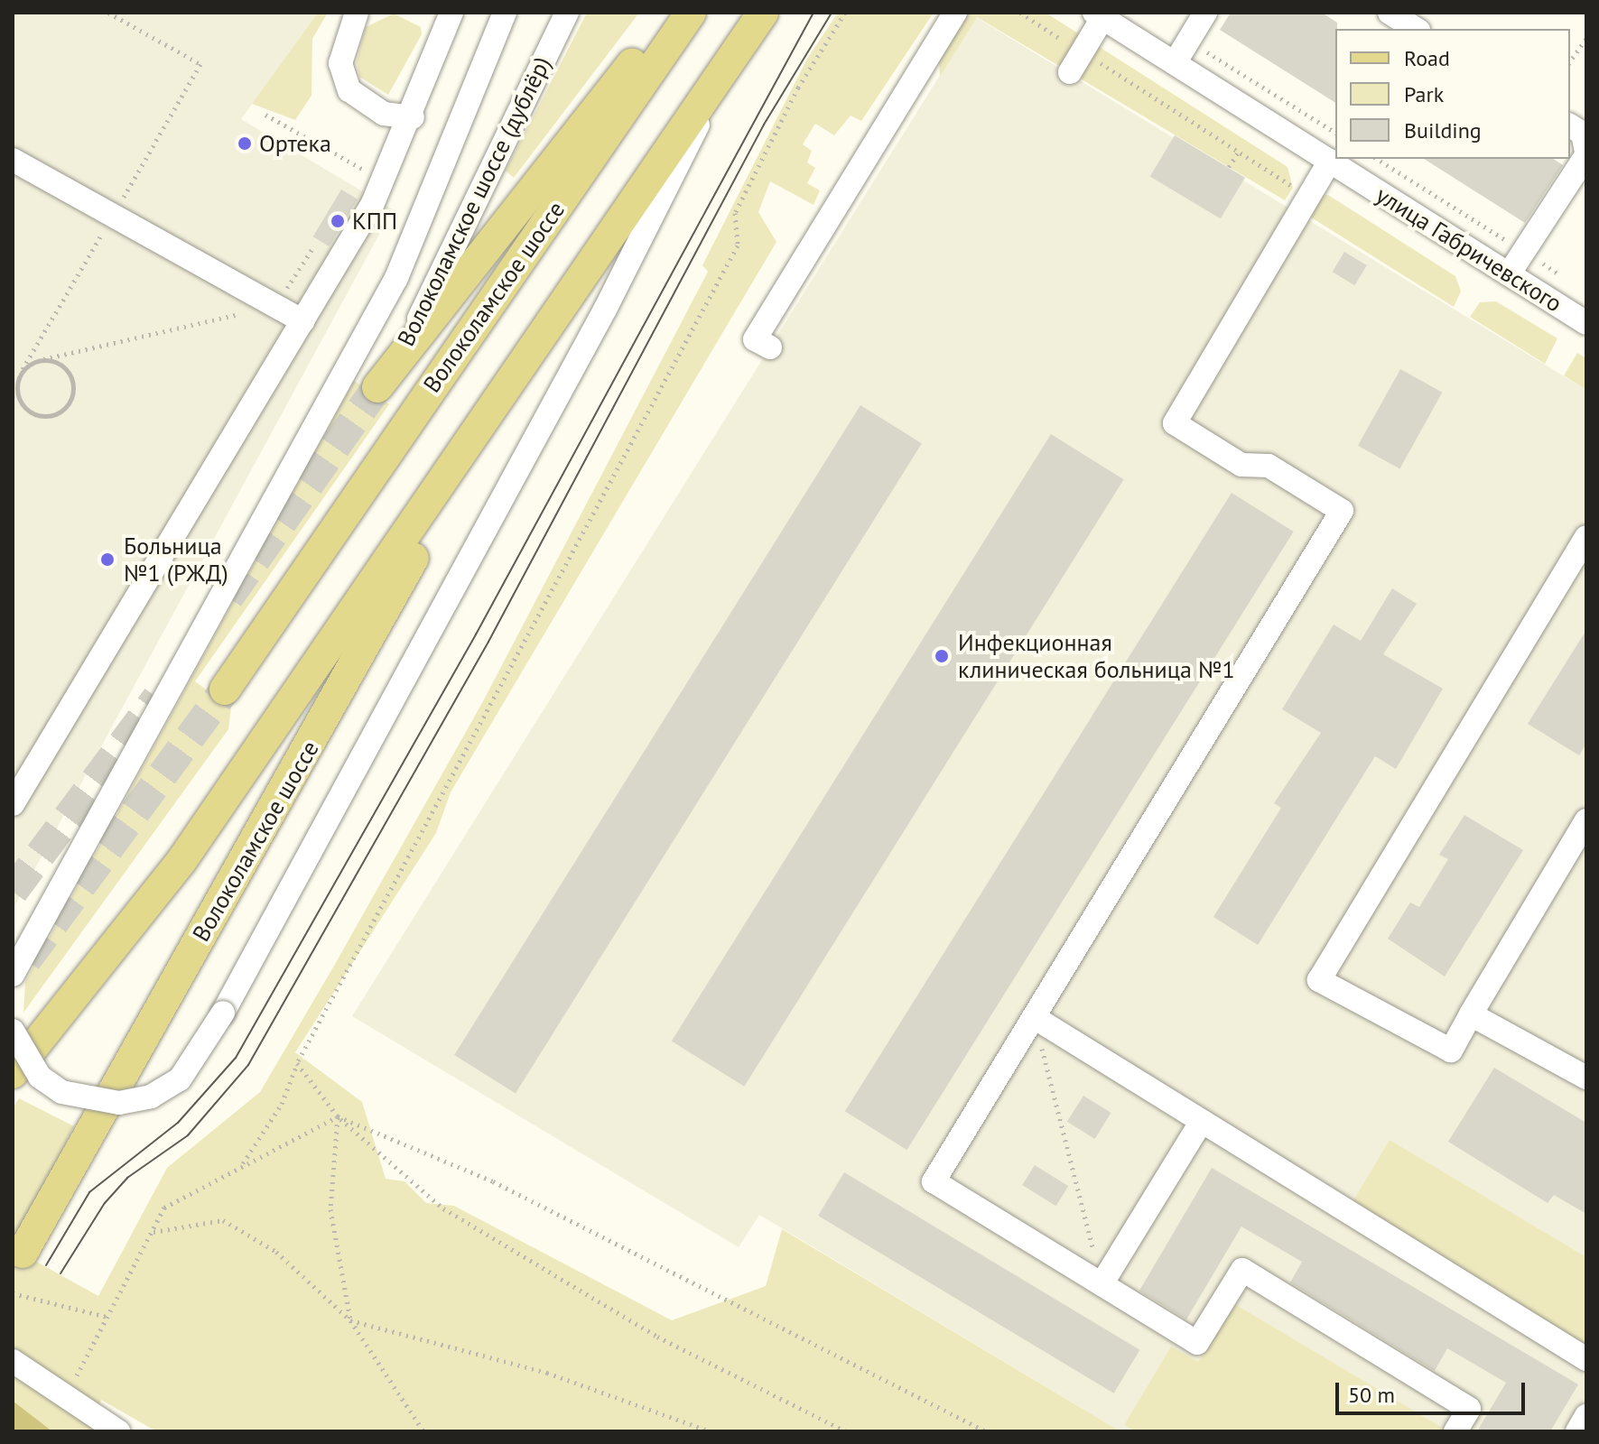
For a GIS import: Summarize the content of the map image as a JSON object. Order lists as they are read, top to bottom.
{
  "streets": {
    "main road": ["Волоколамское шоссе"],
    "street": ["Волоколамское шоссе (дублёр)", "улица Габричевского"]
  },
  "places": [
    "Ортека",
    "КПП",
    "Больница №1 (РЖД)",
    "Инфекционная клиническая больница №1"
  ],
  "legend": ["Road", "Park", "Building"],
  "scale_bar": "50 m"
}
